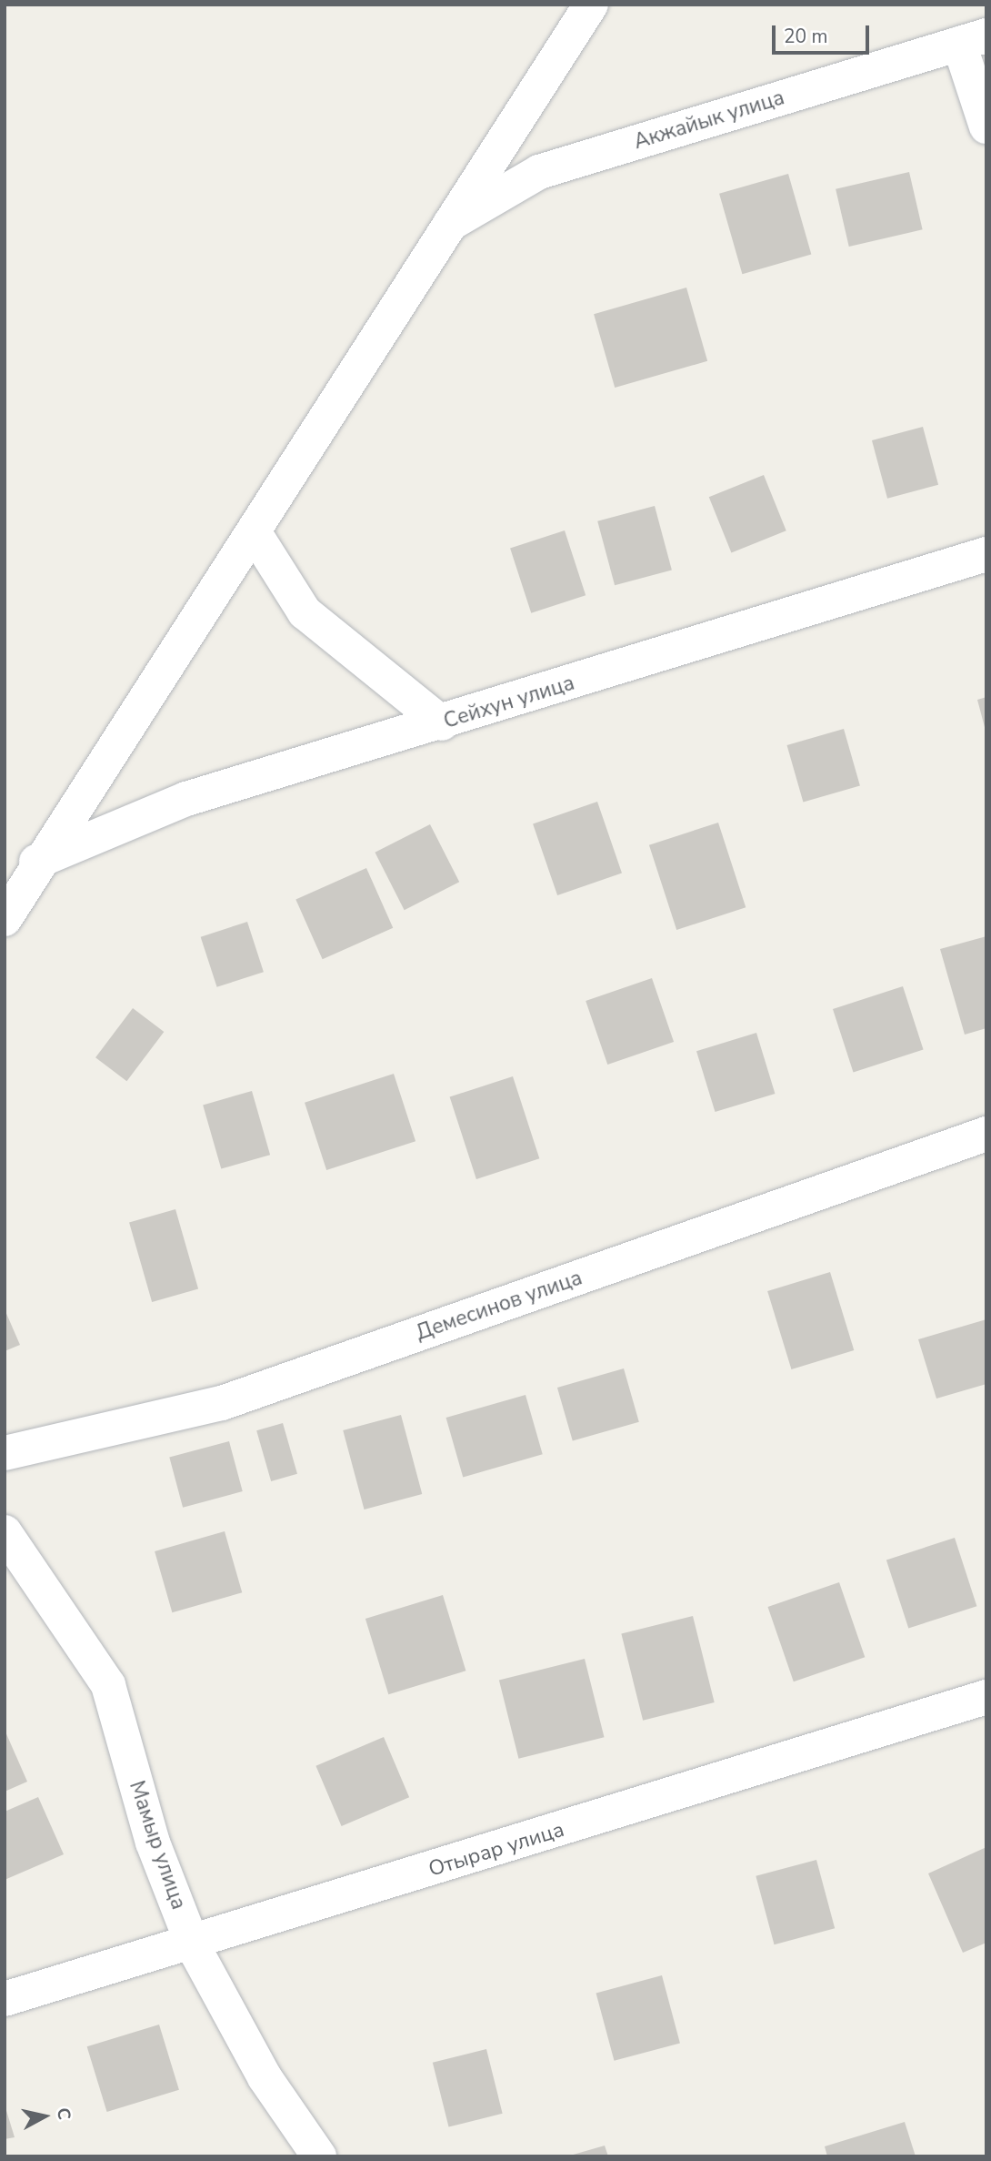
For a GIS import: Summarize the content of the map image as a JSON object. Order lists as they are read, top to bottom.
{
  "streets": {
    "street": [
      "Акжайык улица",
      "Сейхун улица",
      "Демесинов улица",
      "Мамыр улица",
      "Отырар улица"
    ]
  },
  "crossings": [
    ["Мамыр улица", "Отырар улица"]
  ],
  "scale_bar": "20 m",
  "north": "right"
}
